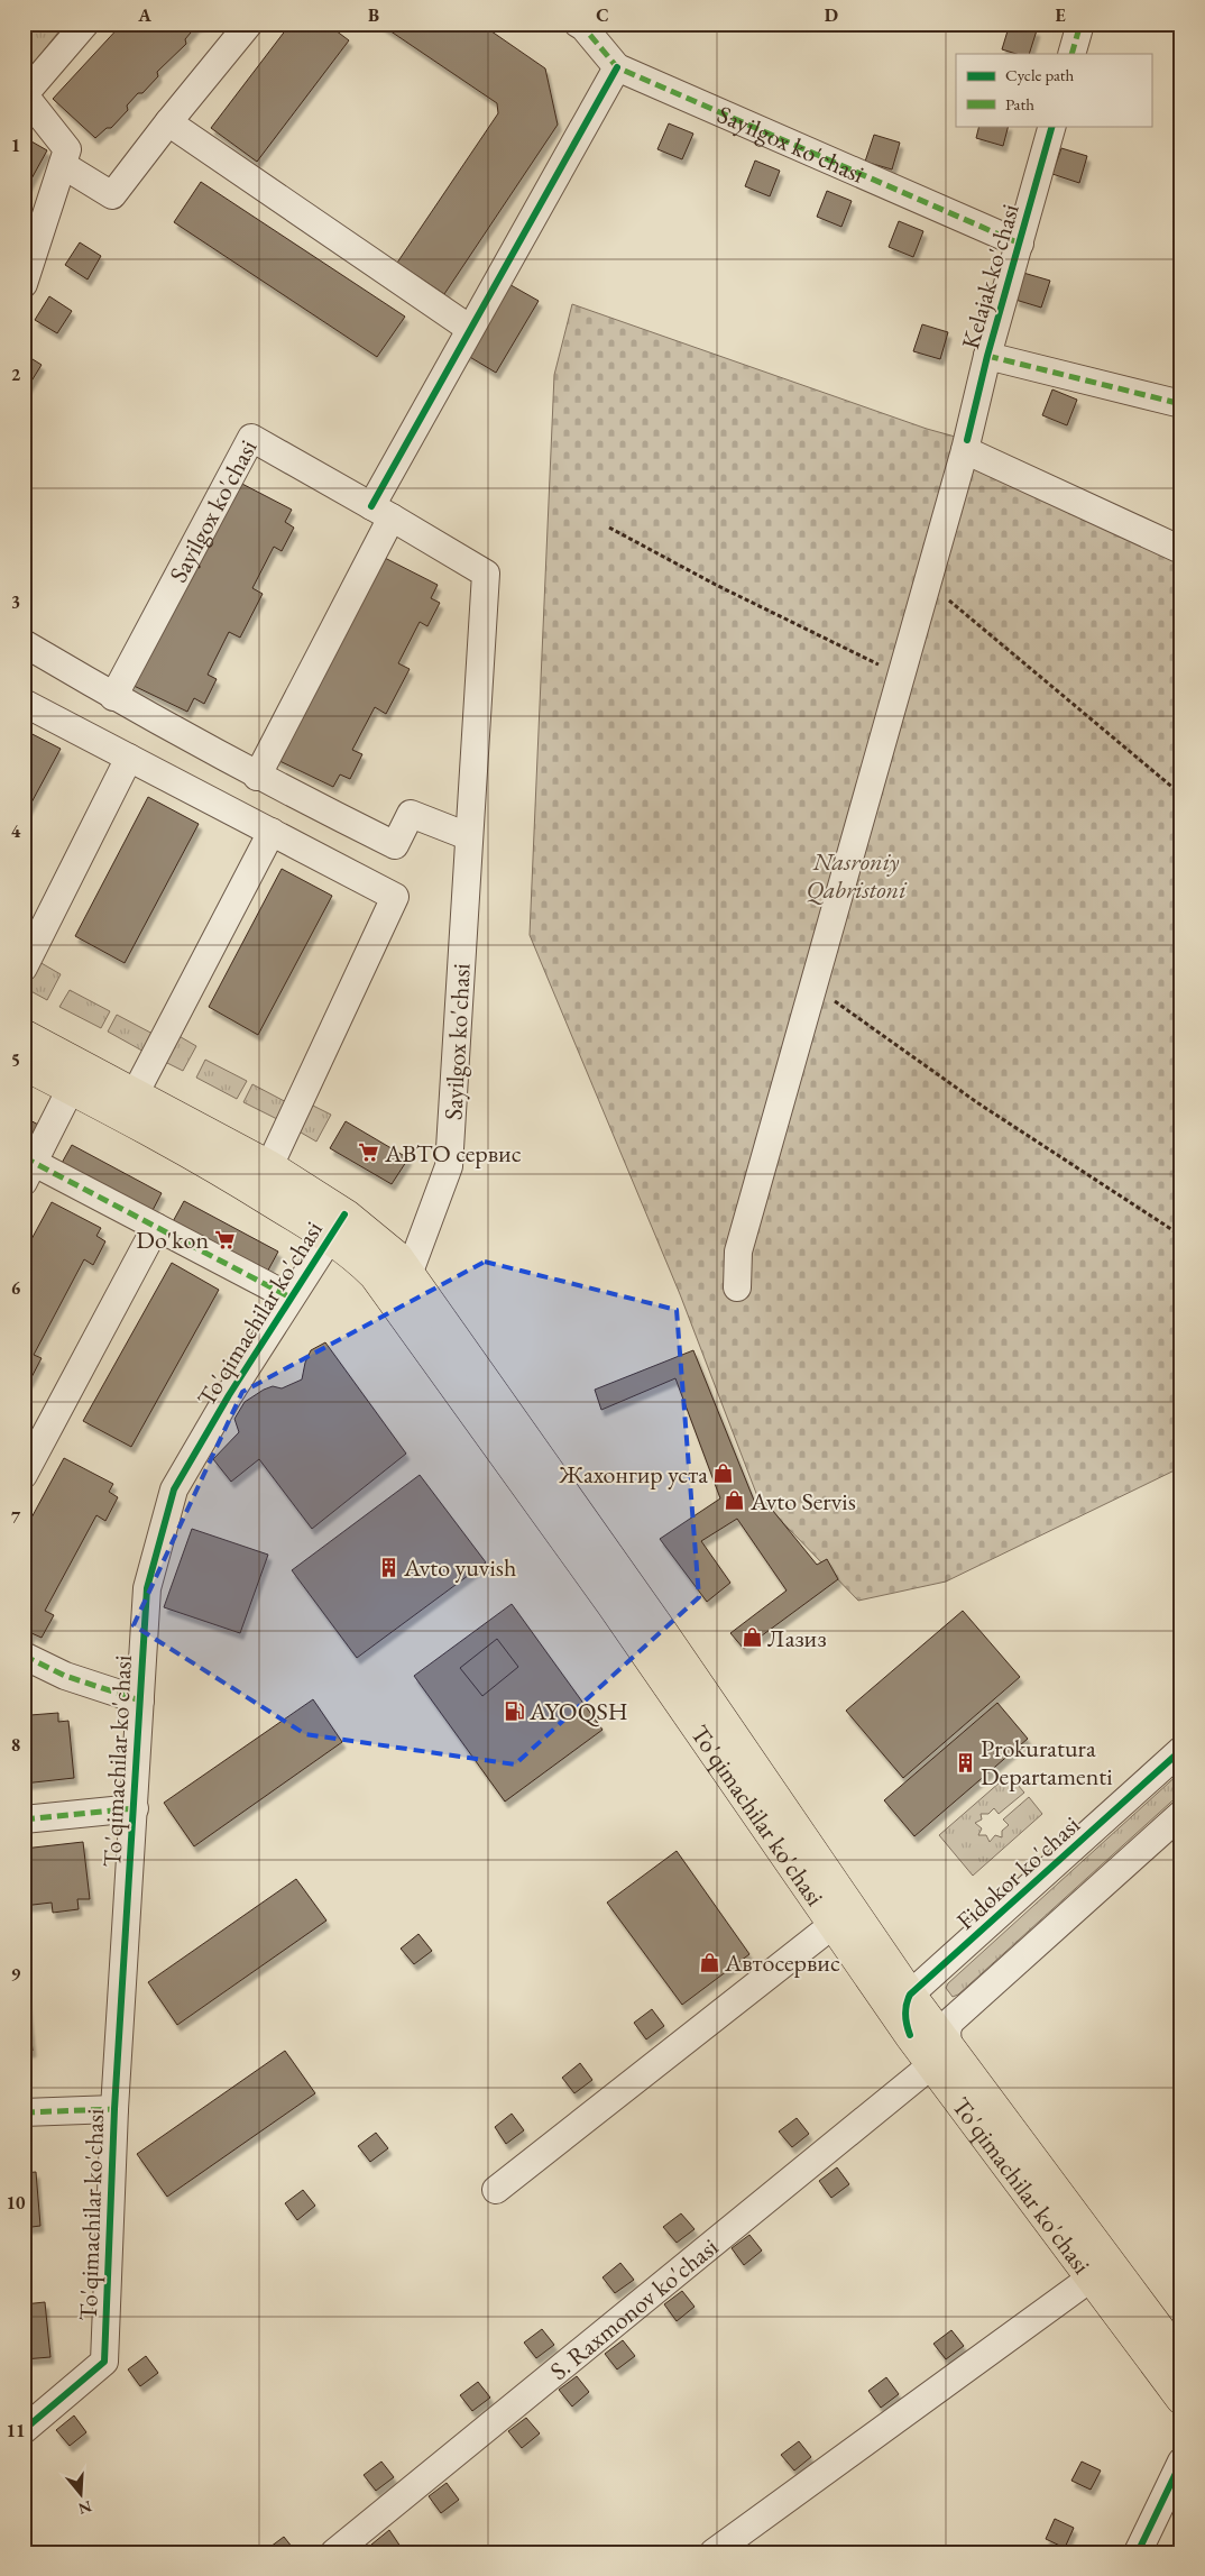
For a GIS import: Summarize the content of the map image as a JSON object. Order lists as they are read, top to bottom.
{
  "streets": {
    "main road": ["To'qimachilar ko'chasi"],
    "street": [
      "Sayilgox ko'chasi",
      "Kelajak ko'chasi",
      "Fidokor ko'chasi",
      "S. Raxmonov ko'chasi"
    ]
  },
  "crossings": [
    ["Sayilgox ko'chasi", "Kelajak ko'chasi"],
    ["Sayilgox ko'chasi", "To'qimachilar ko'chasi"],
    ["To'qimachilar ko'chasi", "Fidokor ko'chasi"],
    ["To'qimachilar ko'chasi", "S. Raxmonov ko'chasi"]
  ],
  "parks": ["Nasroniy Qabristoni"],
  "places": {
    "supermarket": ["АВТО сервис", "Do'kon"],
    "shop": [
      "Жахонгир уста",
      "Avto Servis",
      "Лазиз",
      "Автосервис"
    ],
    "building": ["Avto yuvish", "Prokuratura Departamenti"],
    "fuel station": ["AYOQSH"]
  },
  "legend": ["Cycle path", "Path"],
  "north": "bottom",
  "grid": {
    "columns": [
      "A",
      "B",
      "C",
      "D",
      "E"
    ],
    "rows": [
      "1",
      "2",
      "3",
      "4",
      "5",
      "6",
      "7",
      "8",
      "9",
      "10",
      "11"
    ]
  }
}
